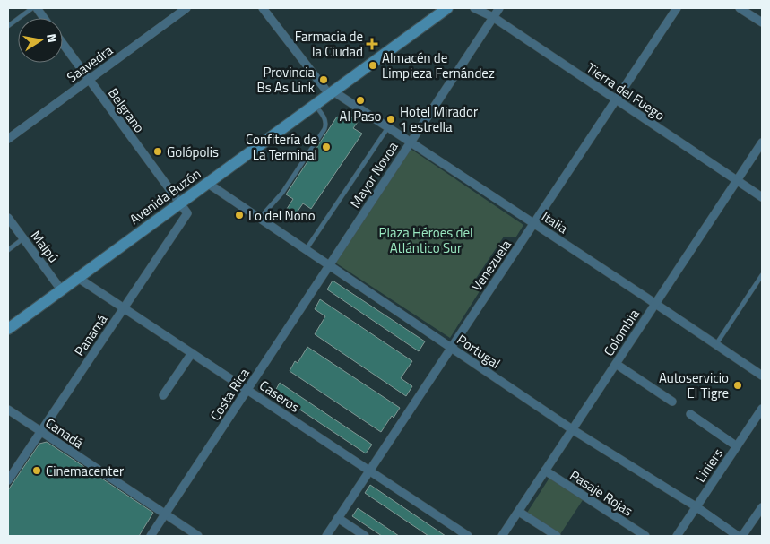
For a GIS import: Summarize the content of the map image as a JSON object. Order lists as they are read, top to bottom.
{
  "streets": {
    "main road": ["Avenida Buzón"],
    "street": [
      "Saavedra",
      "Tierra del Fuego",
      "Belgrano",
      "Mayor Novoa",
      "Italia",
      "Maipú",
      "Venezuela",
      "Colombia",
      "Panamá",
      "Portugal",
      "Costa Rica",
      "Caseros",
      "Canadá",
      "Liniers",
      "Pasaje Rojas"
    ]
  },
  "crossings": [
    ["Saavedra", "Belgrano"],
    ["Tierra del Fuego", "Mayor Novoa"],
    ["Tierra del Fuego", "Venezuela"],
    ["Tierra del Fuego", "Colombia"],
    ["Belgrano", "Avenida Buzón"],
    ["Belgrano", "Panamá"],
    ["Mayor Novoa", "Italia"],
    ["Mayor Novoa", "Portugal"],
    ["Mayor Novoa", "Costa Rica"],
    ["Avenida Buzón", "Italia"],
    ["Avenida Buzón", "Maipú"],
    ["Avenida Buzón", "Panamá"],
    ["Avenida Buzón", "Portugal"],
    ["Avenida Buzón", "Caseros"],
    ["Italia", "Venezuela"],
    ["Italia", "Colombia"],
    ["Venezuela", "Portugal"],
    ["Venezuela", "Caseros"],
    ["Colombia", "Portugal"],
    ["Colombia", "Pasaje Rojas"],
    ["Panamá", "Caseros"],
    ["Panamá", "Canadá"],
    ["Portugal", "Costa Rica"],
    ["Portugal", "Liniers"],
    ["Costa Rica", "Caseros"],
    ["Costa Rica", "Canadá"]
  ],
  "parks": ["Plaza Héroes del Atlántico Sur"],
  "places": {
    "health": ["Farmacia de la Ciudad"],
    "other": [
      "Almacén de Limpieza Fernández",
      "Provincia Bs As Link",
      "Al Paso",
      "Hotel Mirador 1 estrella",
      "Confitería de La Terminal",
      "Golópolis",
      "Lo del Nono",
      "Autoservicio El Tigre",
      "Cinemacenter"
    ]
  },
  "north": "right"
}
